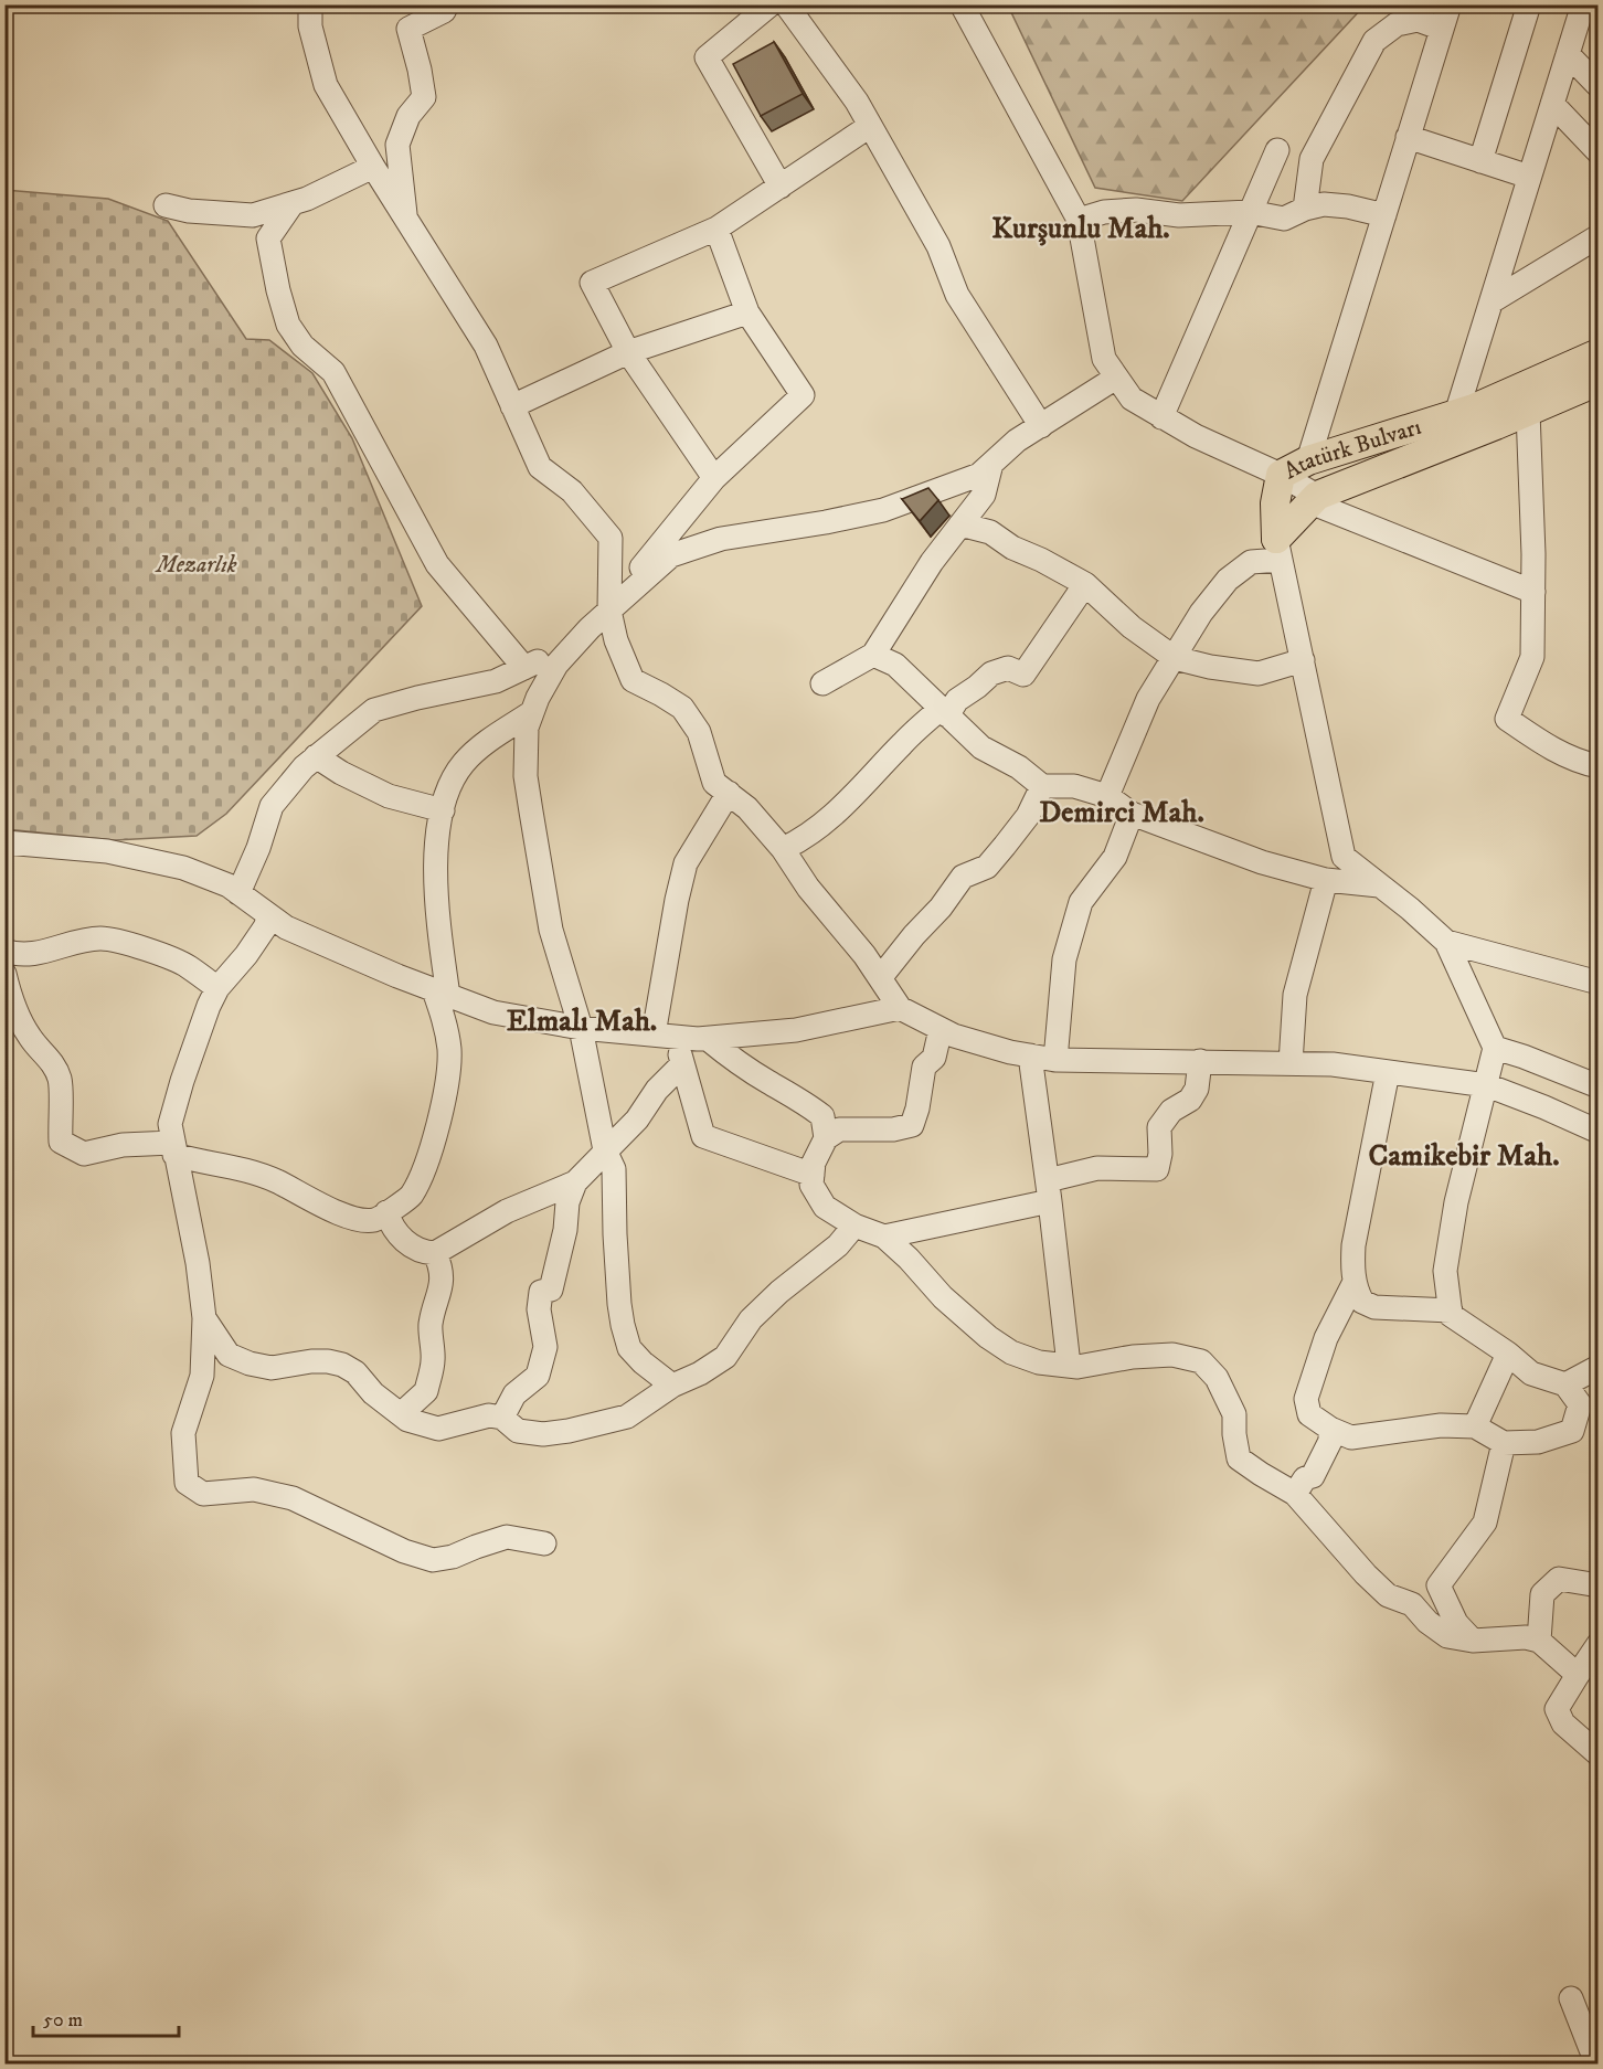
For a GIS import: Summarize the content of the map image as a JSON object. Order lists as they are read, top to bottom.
{
  "streets": {
    "main road": ["Atatürk Bulvarı"]
  },
  "districts": [
    "Kurşunlu Mah.",
    "Demirci Mah.",
    "Elmalı Mah.",
    "Camikebir Mah."
  ],
  "parks": ["Mezarlık"],
  "scale_bar": "50 m"
}
